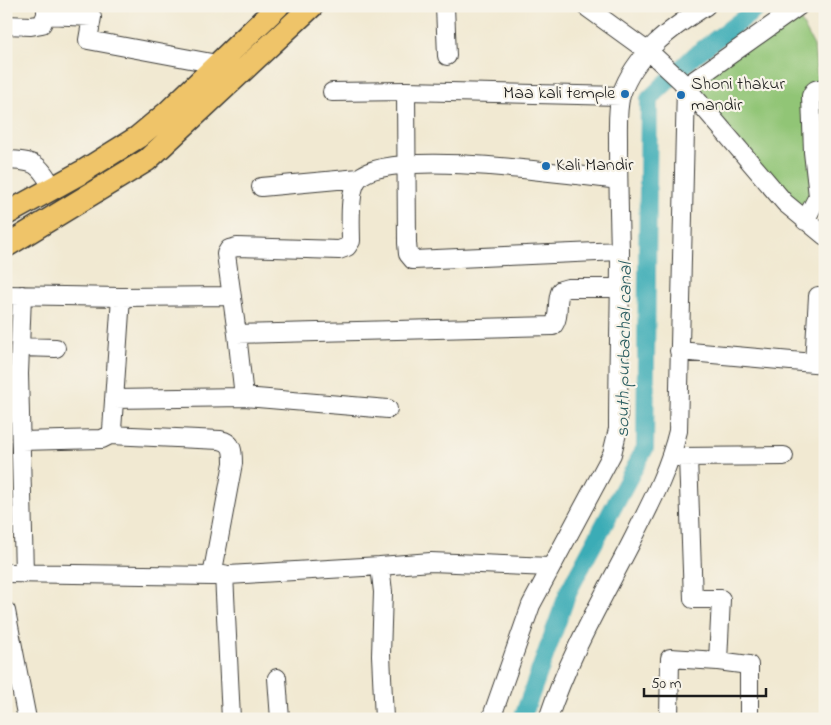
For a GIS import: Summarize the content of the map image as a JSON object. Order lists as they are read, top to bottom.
{
  "water": ["south purbachal canal"],
  "places": ["Maa kali temple", "Shoni thakur mandir", "Kali Mandir"],
  "scale_bar": "50 m"
}
